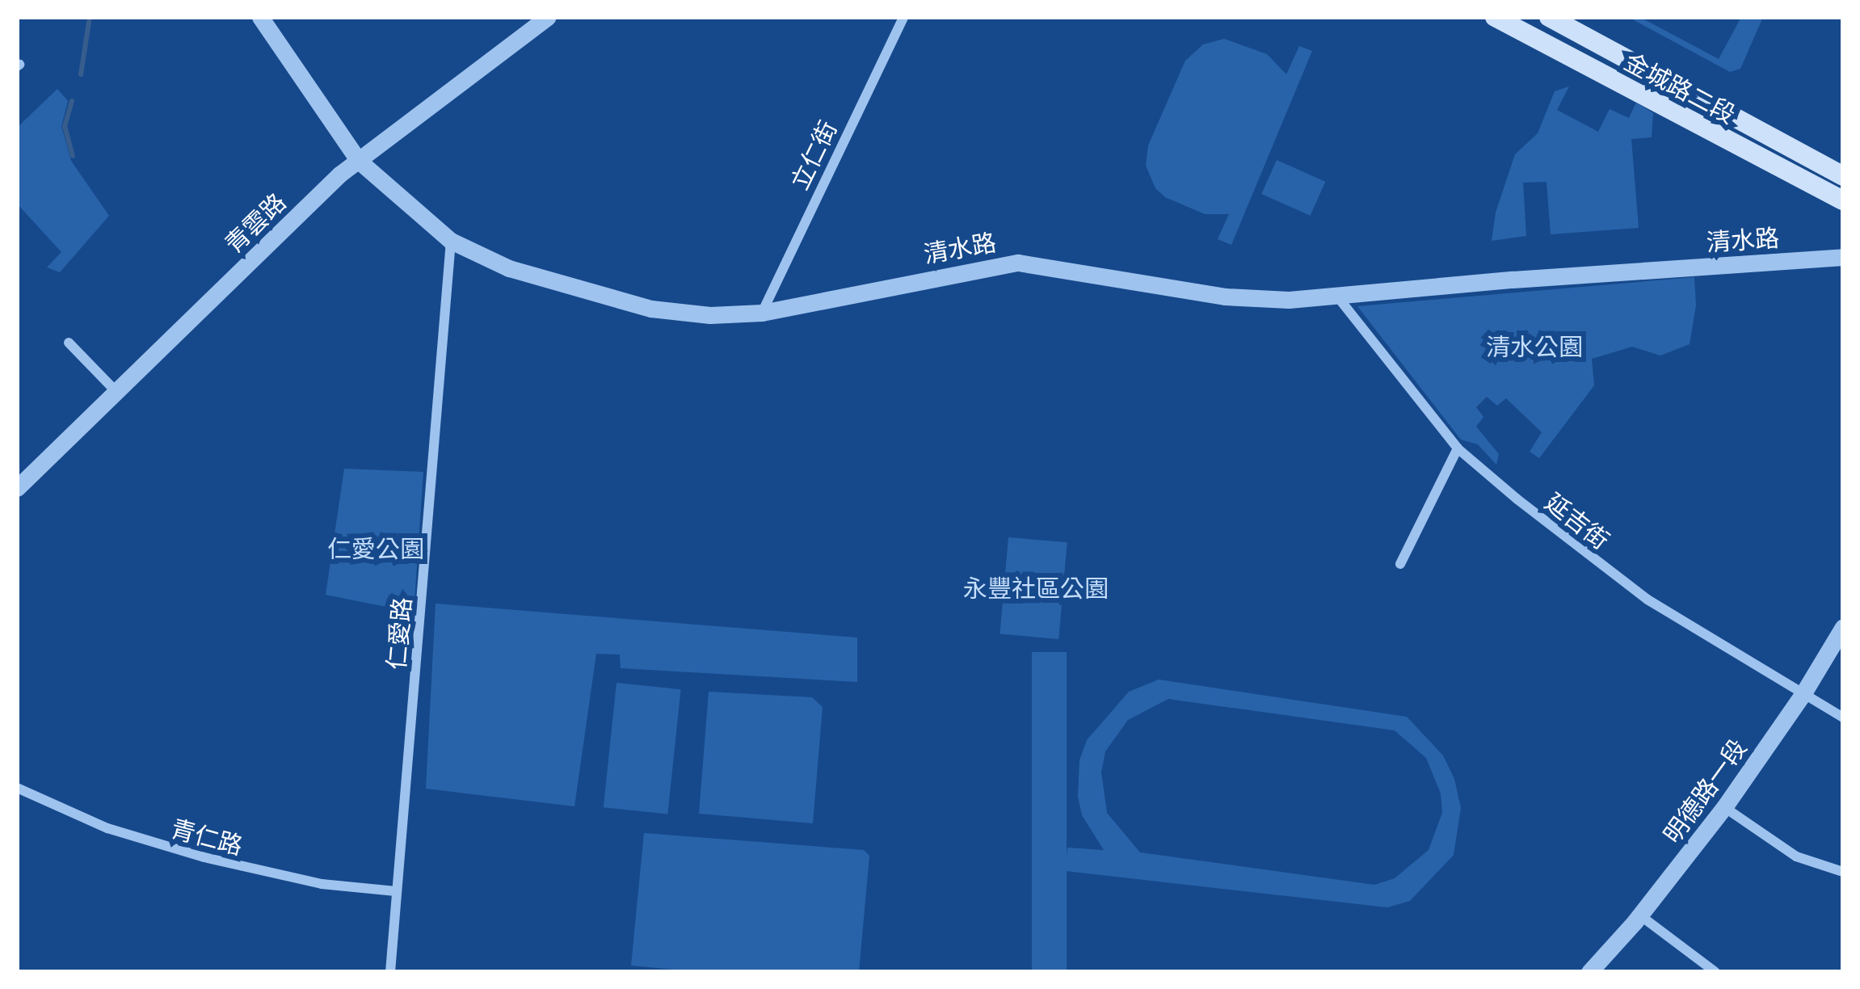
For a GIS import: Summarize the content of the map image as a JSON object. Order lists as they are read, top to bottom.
{
  "streets": {
    "main road": ["金城路二段"],
    "street": [
      "立仁街",
      "青雲路",
      "清水路",
      "延吉街",
      "仁愛路",
      "明德路一段",
      "青仁路"
    ]
  },
  "crossings": [
    ["立仁街", "清水路"],
    ["青雲路", "清水路"],
    ["清水路", "延吉街"],
    ["清水路", "仁愛路"],
    ["延吉街", "明德路一段"],
    ["仁愛路", "青仁路"]
  ],
  "parks": ["清水公園", "仁愛公園", "永豐社區公園"]
}
